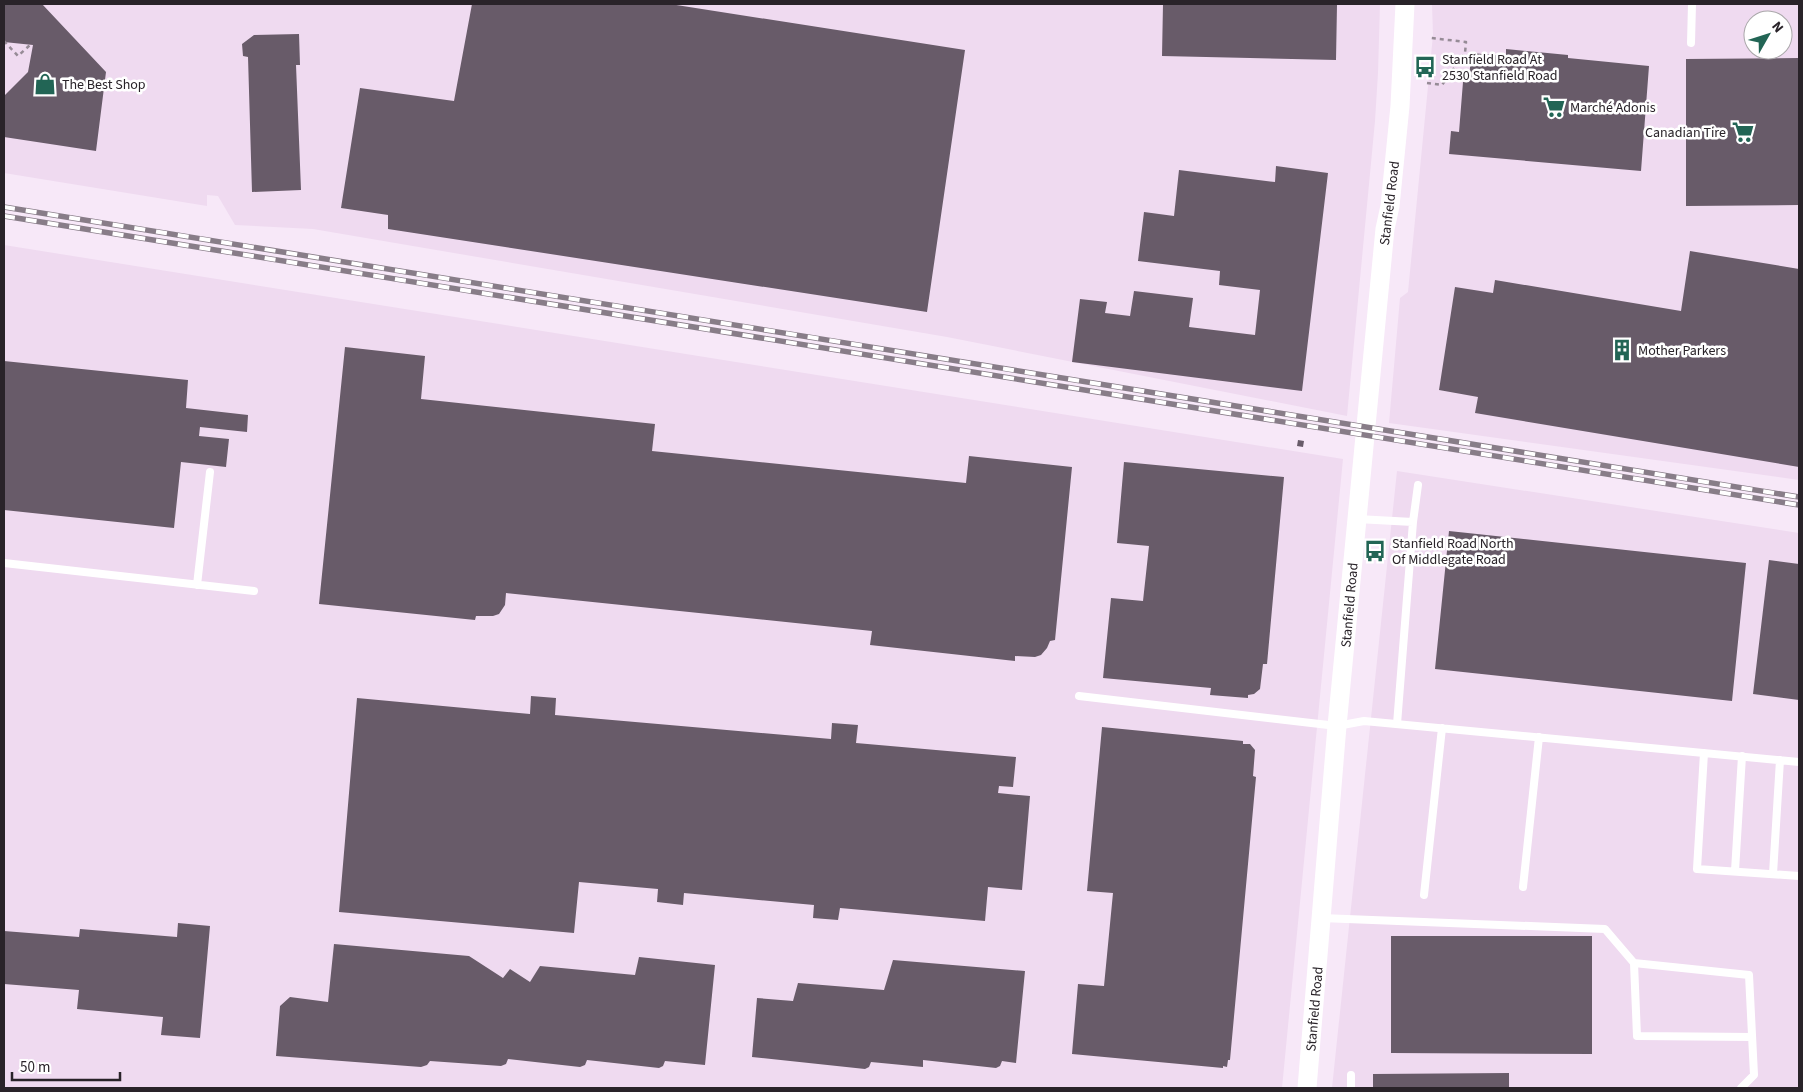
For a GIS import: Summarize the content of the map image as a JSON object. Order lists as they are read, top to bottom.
{
  "streets": {
    "street": ["Stanfield Road"]
  },
  "places": {
    "bus stop": ["Stanfield Road At 2530 Stanfield Road", "Stanfield Road North Of Middlegate Road"],
    "shop": ["The Best Shop"],
    "supermarket": ["Marché Adonis", "Canadian Tire"],
    "building": ["Mother Parkers"]
  },
  "scale_bar": "50 m",
  "north": "top right"
}
